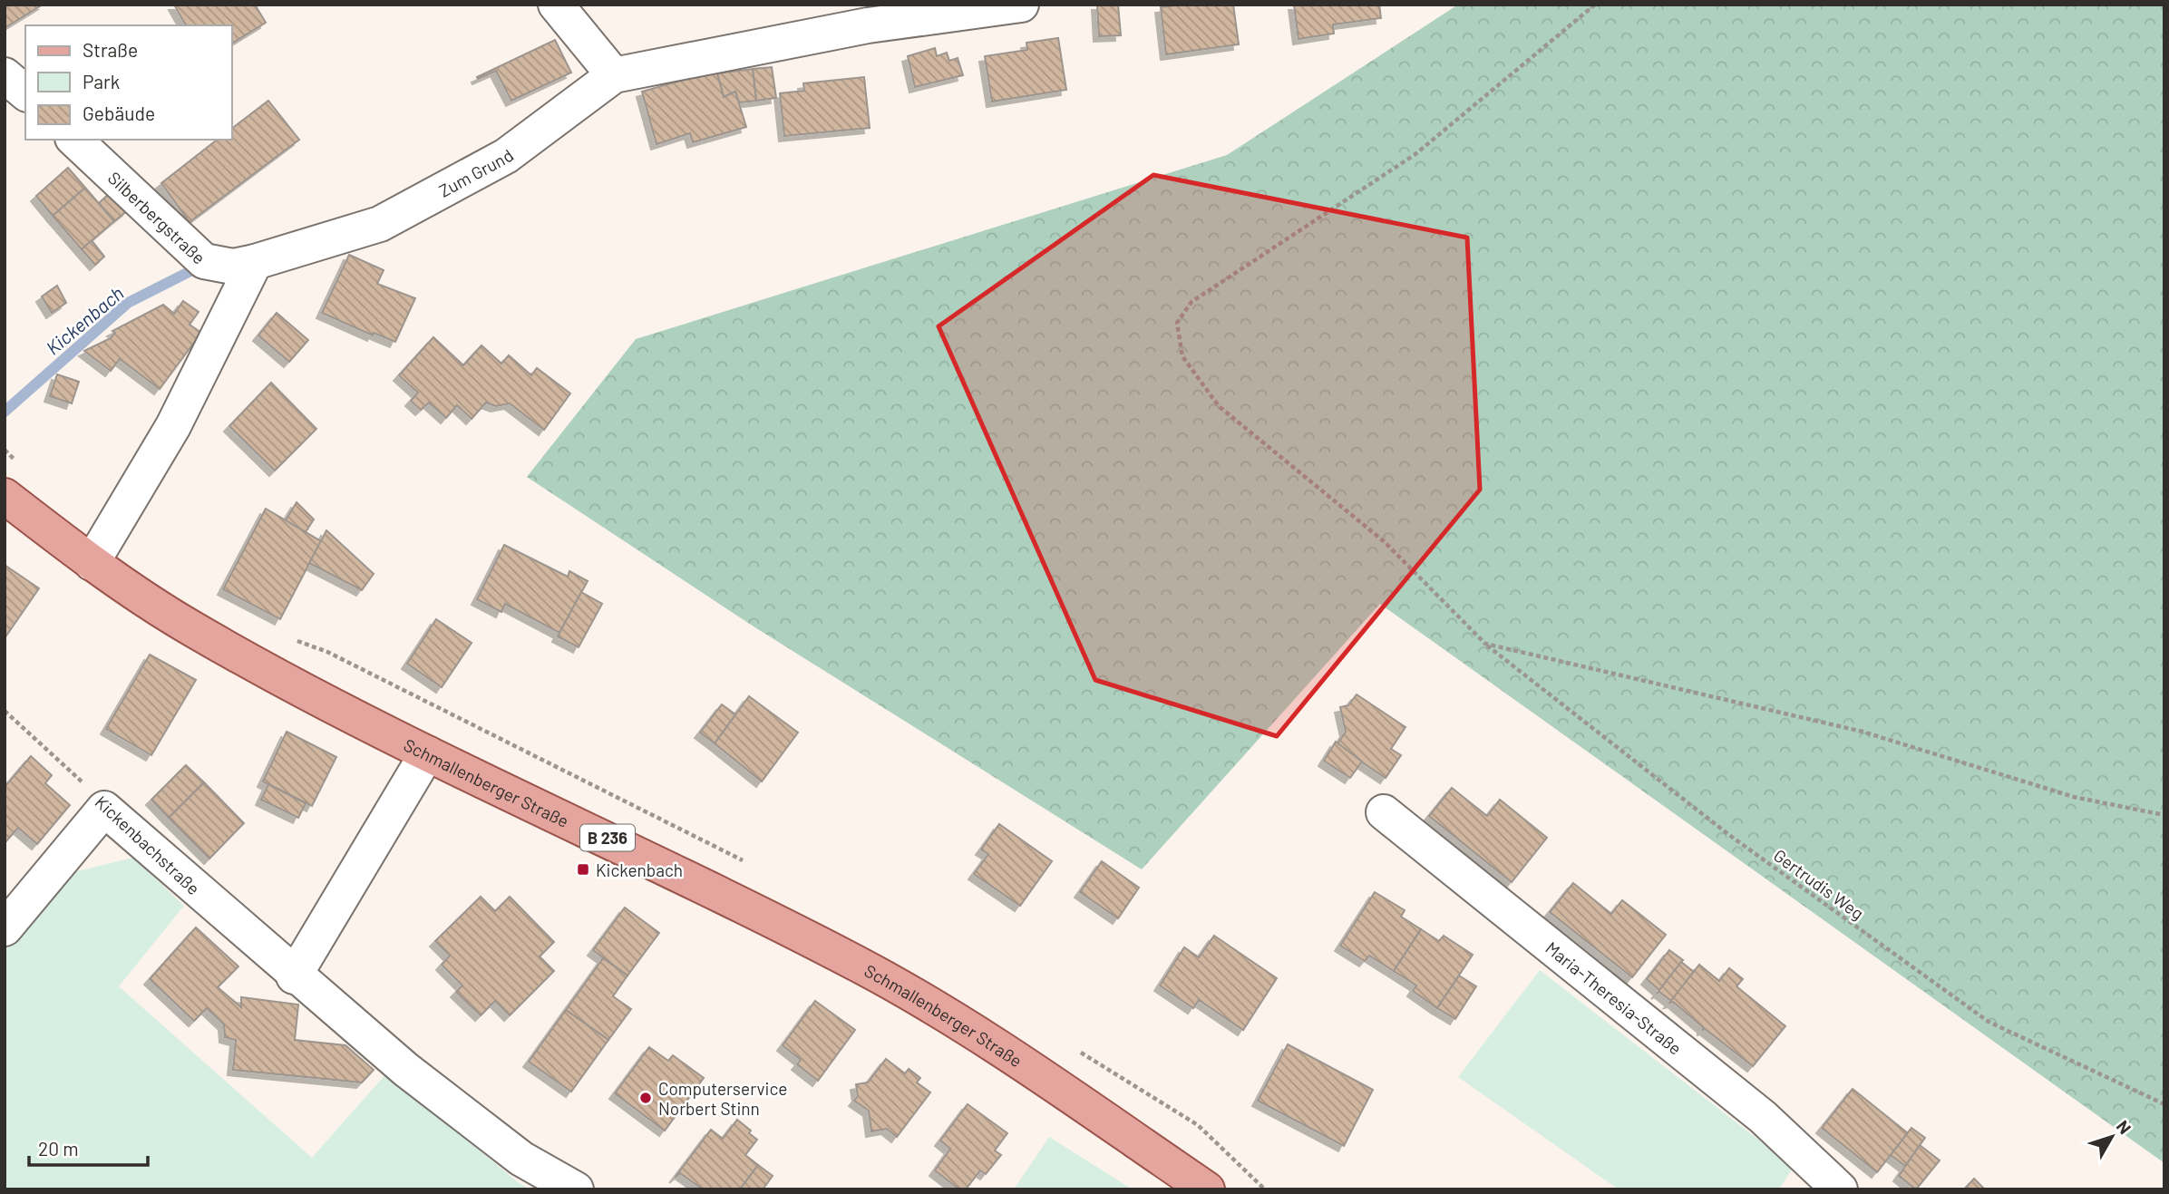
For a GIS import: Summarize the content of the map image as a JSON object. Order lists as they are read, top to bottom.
{
  "streets": {
    "main road": ["Schmallenberger Straße", "B 236"],
    "street": [
      "Zum Grund",
      "Silberbergstraße",
      "Kickenbachstraße",
      "Maria-Theresia-Straße"
    ],
    "path": ["Gertrudis Weg"]
  },
  "crossings": [
    ["Zum Grund", "Silberbergstraße"]
  ],
  "water": ["Kickenbach"],
  "places": {
    "transit": ["Kickenbach"],
    "other": ["Computerservice Norbert Stinn"]
  },
  "legend": ["Straße", "Park", "Gebäude"],
  "scale_bar": "20 m",
  "north": "top right"
}
